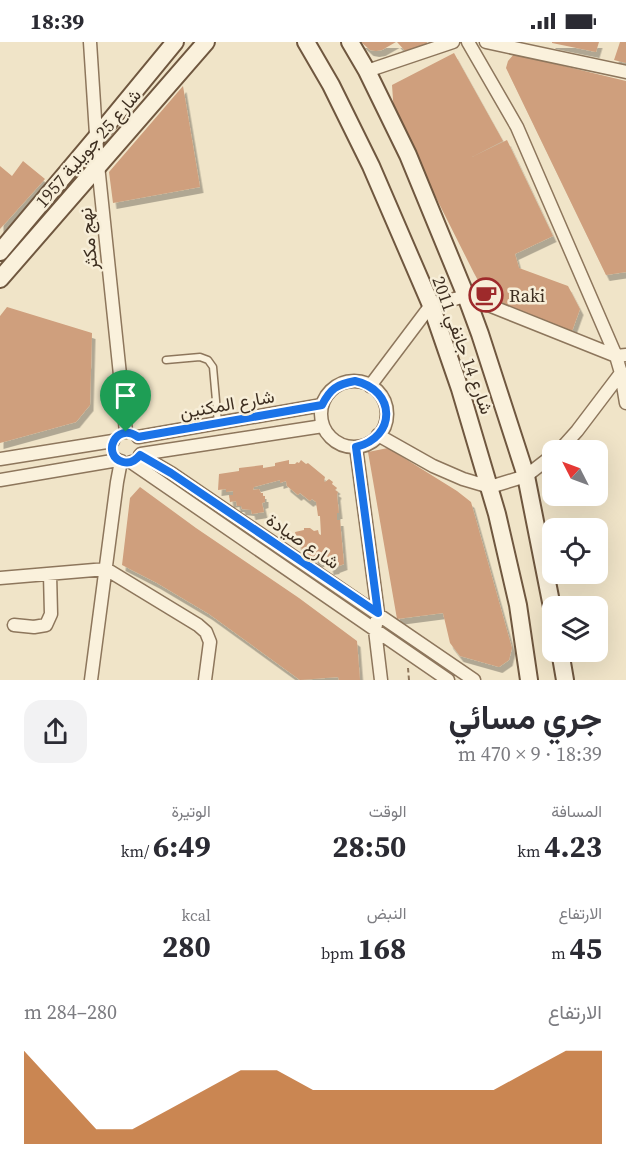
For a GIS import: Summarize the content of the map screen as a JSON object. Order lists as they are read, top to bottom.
{
  "streets": {
    "street": [
      "شارع 25 جويلية 1957",
      "نهج مكثر",
      "شارع 14 جانفي 2011",
      "شارع المكنين",
      "شارع صيادة"
    ]
  },
  "crossings": [
    ["شارع 25 جويلية 1957", "نهج مكثر"],
    ["نهج مكثر", "شارع المكنين"],
    ["نهج مكثر", "شارع صيادة"],
    ["شارع المكنين", "شارع صيادة"]
  ],
  "places": {
    "cafe": ["Raki"]
  },
  "north": "top left",
  "page": {
    "status": "18:39",
    "heading": ["جري مسائي", "18:39 · 9 × 470 m"],
    "stats": [
      ["المسافة", "4.23 km"],
      ["الوقت", "28:50"],
      ["الوتيرة", "6:49 /km"],
      ["الارتفاع", "45 m"],
      ["النبض", "168 bpm"],
      ["kcal", "280"]
    ],
    "chart": ["الارتفاع", "280–284 m"]
  }
}
